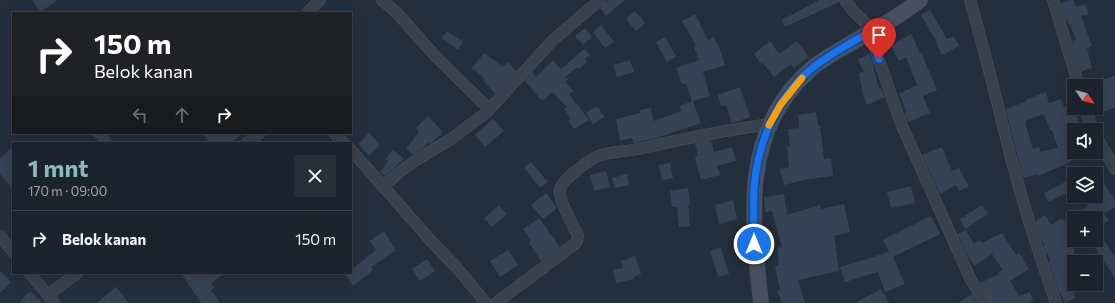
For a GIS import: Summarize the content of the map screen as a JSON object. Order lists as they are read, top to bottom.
{
  "north": "bottom right",
  "page": {
    "turn": ["150 m", "Belok kanan"],
    "map_buttons": ["+", "−"],
    "heading": ["1 mnt", "170 m · 09:00"],
    "list": [
      {
        "name": "Belok kanan",
        "value": "150 m"
      }
    ]
  }
}
